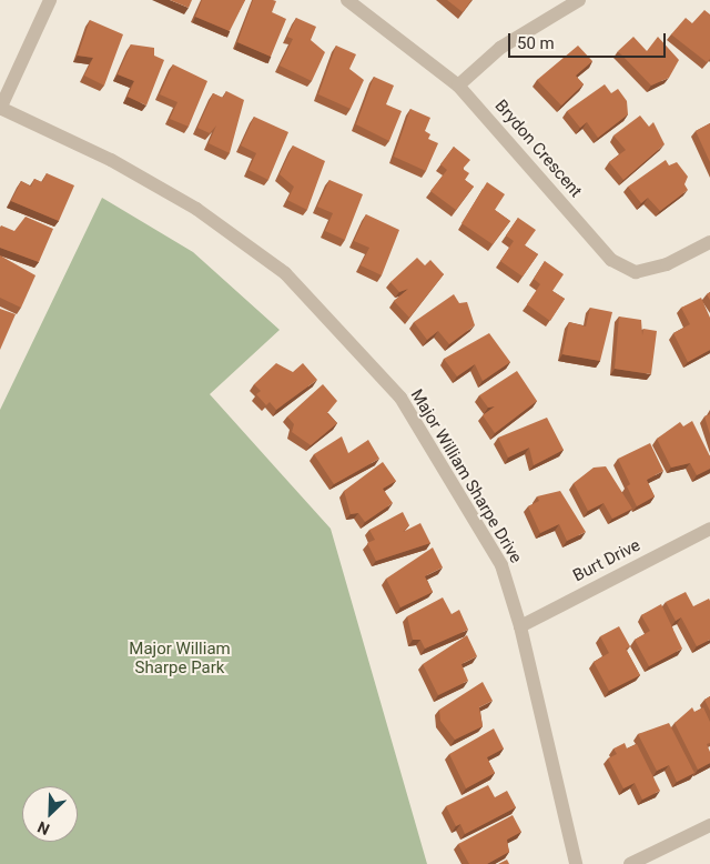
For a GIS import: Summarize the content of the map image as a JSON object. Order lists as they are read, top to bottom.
{
  "streets": {
    "street": ["Brydon Crescent", "Major William Sharpe Drive", "Burt Drive"]
  },
  "crossings": [
    ["Major William Sharpe Drive", "Burt Drive"]
  ],
  "parks": ["Major William Sharpe Park"],
  "scale_bar": "50 m",
  "north": "bottom left"
}
